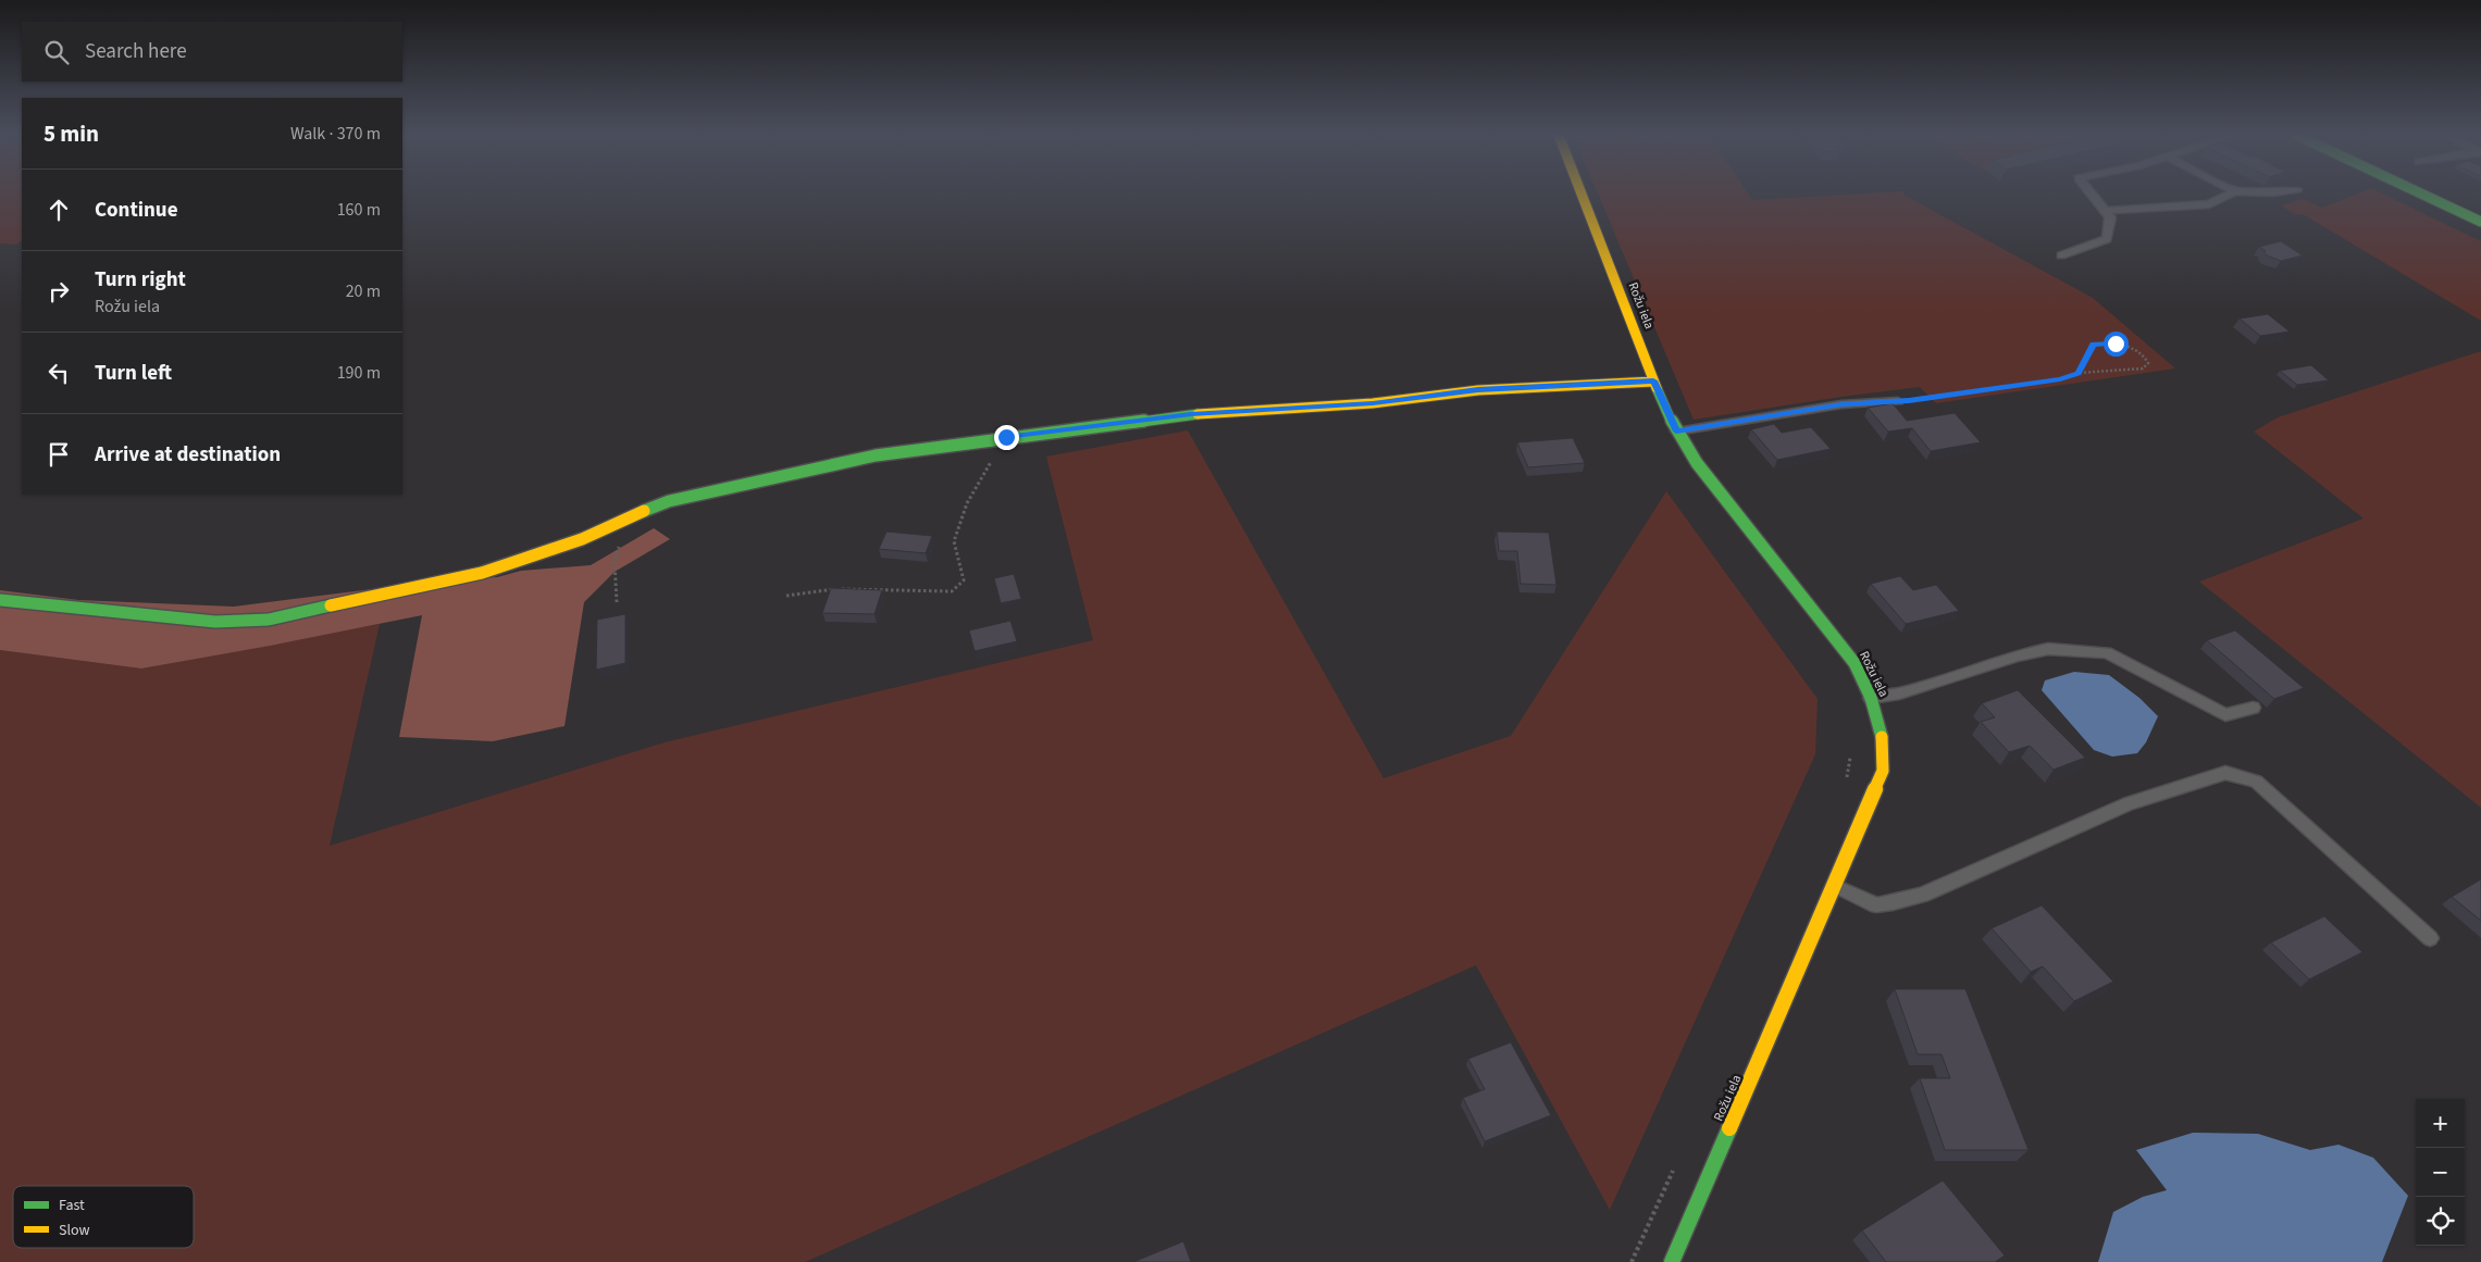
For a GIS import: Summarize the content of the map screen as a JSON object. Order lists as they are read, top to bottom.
{
  "streets": {
    "street": ["Rožu iela"]
  },
  "legend": ["Fast", "Slow"],
  "page": {
    "search": "Search here",
    "heading": ["5 min", "Walk · 370 m"],
    "list": [
      ["Continue", "160 m"],
      ["Turn right", "Rožu iela", "20 m"],
      ["Turn left", "190 m"],
      "Arrive at destination"
    ],
    "map_buttons": ["+", "−"]
  }
}
